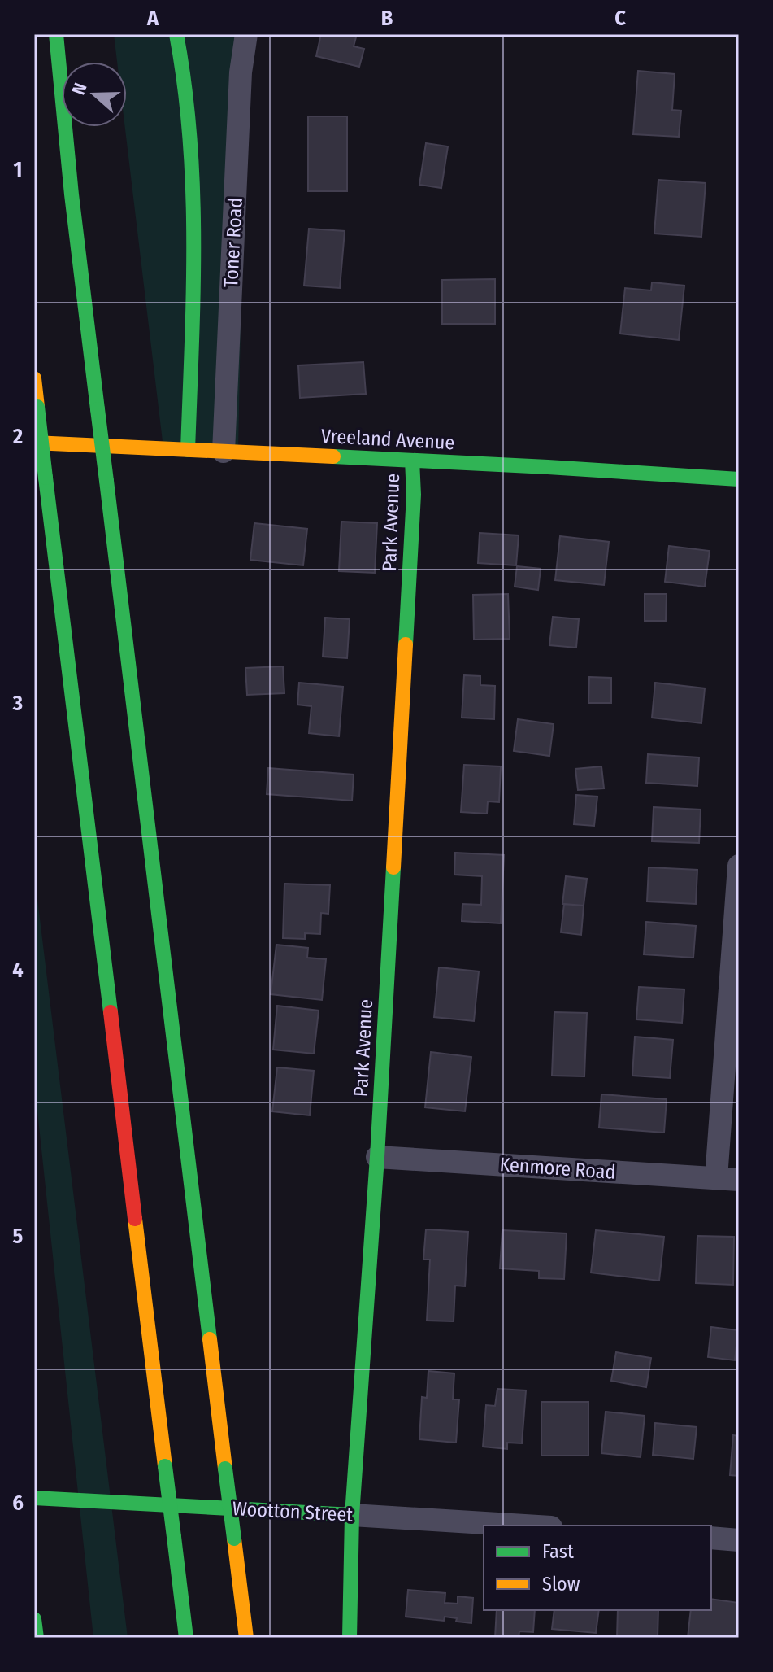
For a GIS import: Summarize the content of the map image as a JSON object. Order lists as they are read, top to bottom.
{
  "streets": {
    "main road": ["Vreeland Avenue", "Park Avenue", "Wootton Street"],
    "street": ["Toner Road", "Kenmore Road"]
  },
  "crossings": [
    ["Toner Road", "Vreeland Avenue"],
    ["Vreeland Avenue", "Park Avenue"],
    ["Park Avenue", "Kenmore Road"],
    ["Park Avenue", "Wootton Street"]
  ],
  "legend": ["Fast", "Slow"],
  "north": "left",
  "grid": {
    "columns": ["A", "B", "C"],
    "rows": [
      "1",
      "2",
      "3",
      "4",
      "5",
      "6"
    ]
  }
}
